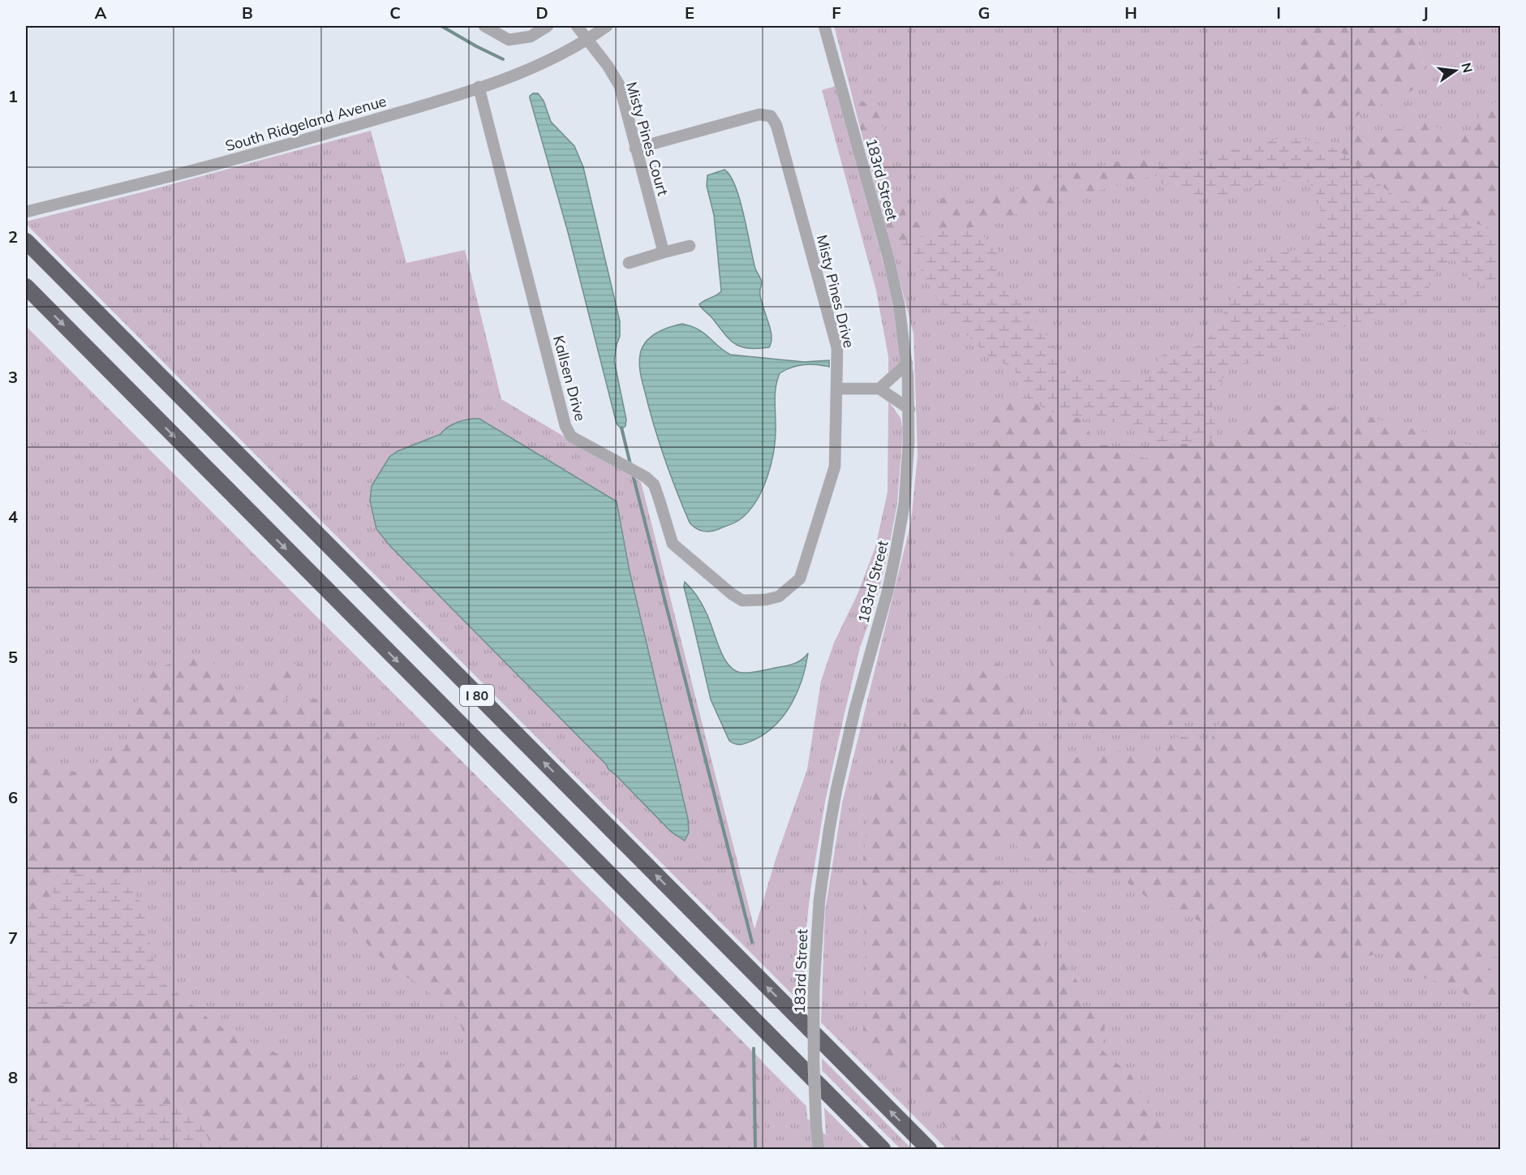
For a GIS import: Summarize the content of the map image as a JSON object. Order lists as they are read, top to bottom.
{
  "streets": {
    "highway": ["I 80"],
    "street": [
      "South Ridgeland Avenue",
      "Misty Pines Court",
      "183rd Street",
      "Misty Pines Drive",
      "Kallsen Drive"
    ]
  },
  "crossings": [
    ["South Ridgeland Avenue", "Misty Pines Court"],
    ["South Ridgeland Avenue", "Kallsen Drive"],
    ["Misty Pines Court", "Misty Pines Drive"],
    ["Misty Pines Drive", "Kallsen Drive"]
  ],
  "north": "right",
  "grid": {
    "columns": [
      "A",
      "B",
      "C",
      "D",
      "E",
      "F",
      "G",
      "H",
      "I",
      "J"
    ],
    "rows": [
      "1",
      "2",
      "3",
      "4",
      "5",
      "6",
      "7",
      "8"
    ]
  }
}
